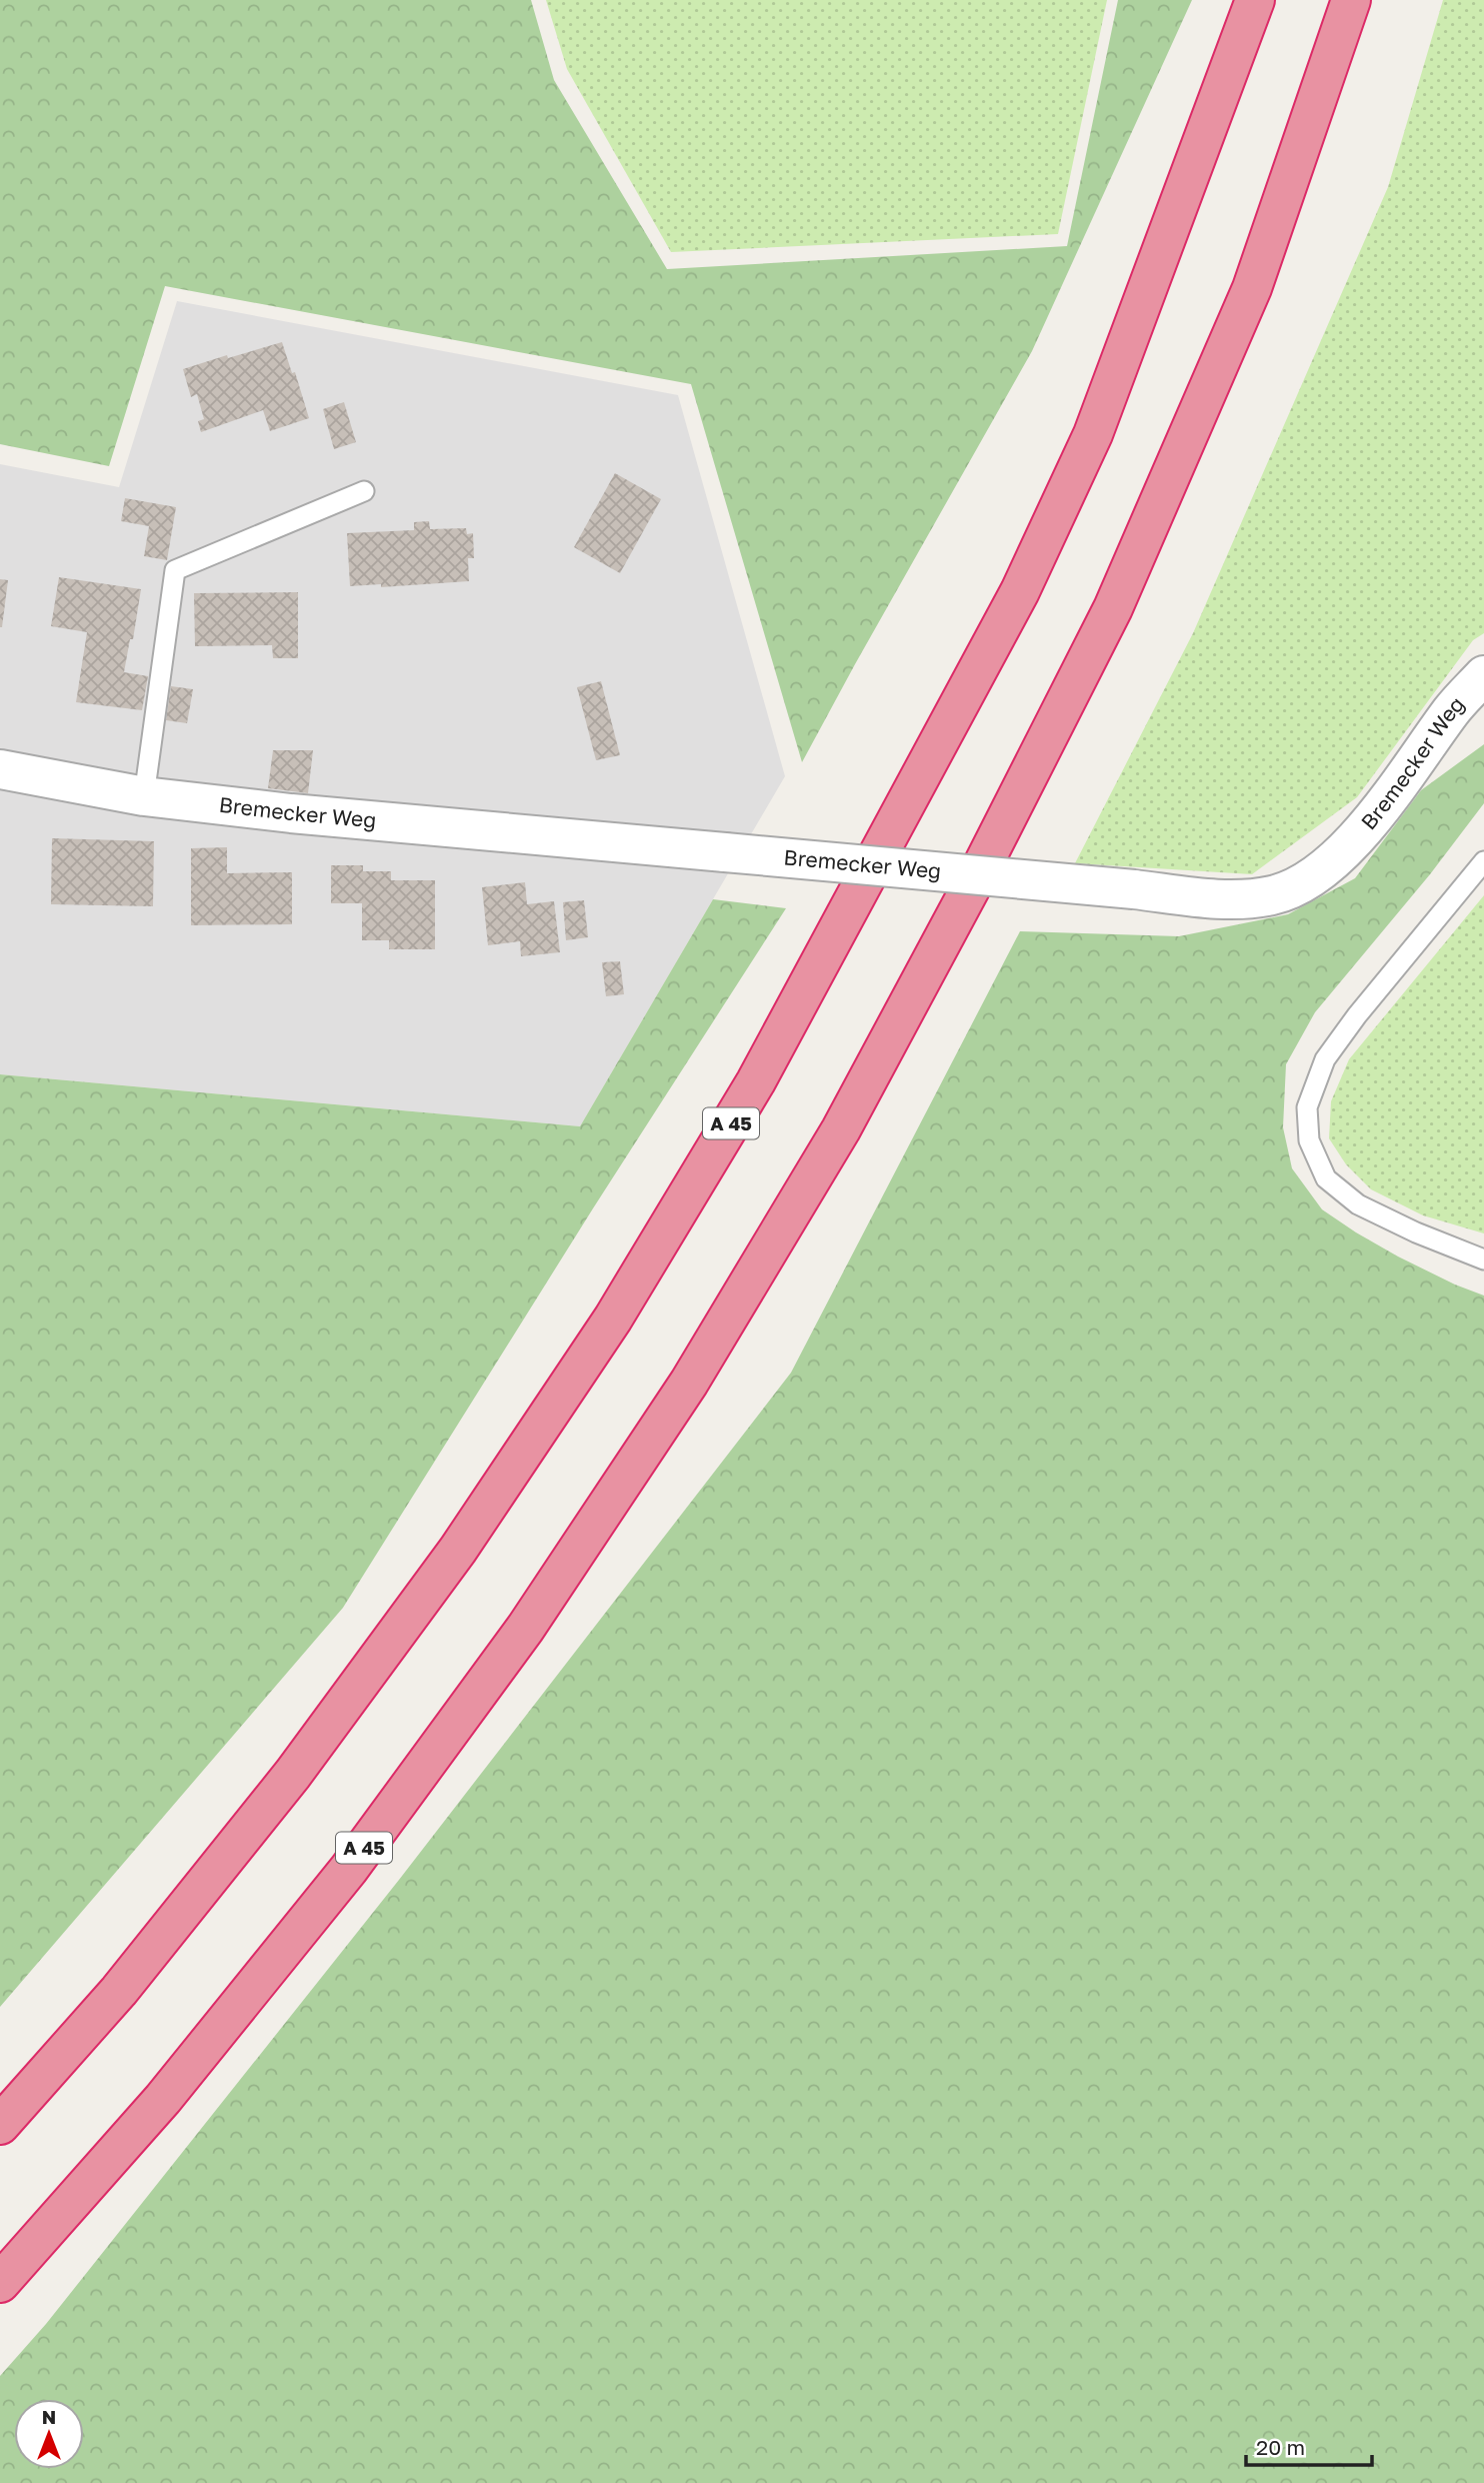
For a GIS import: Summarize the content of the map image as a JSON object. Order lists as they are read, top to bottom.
{
  "streets": {
    "highway": ["A 45"],
    "street": ["Bremecker Weg"]
  },
  "scale_bar": "20 m",
  "north": "top"
}
